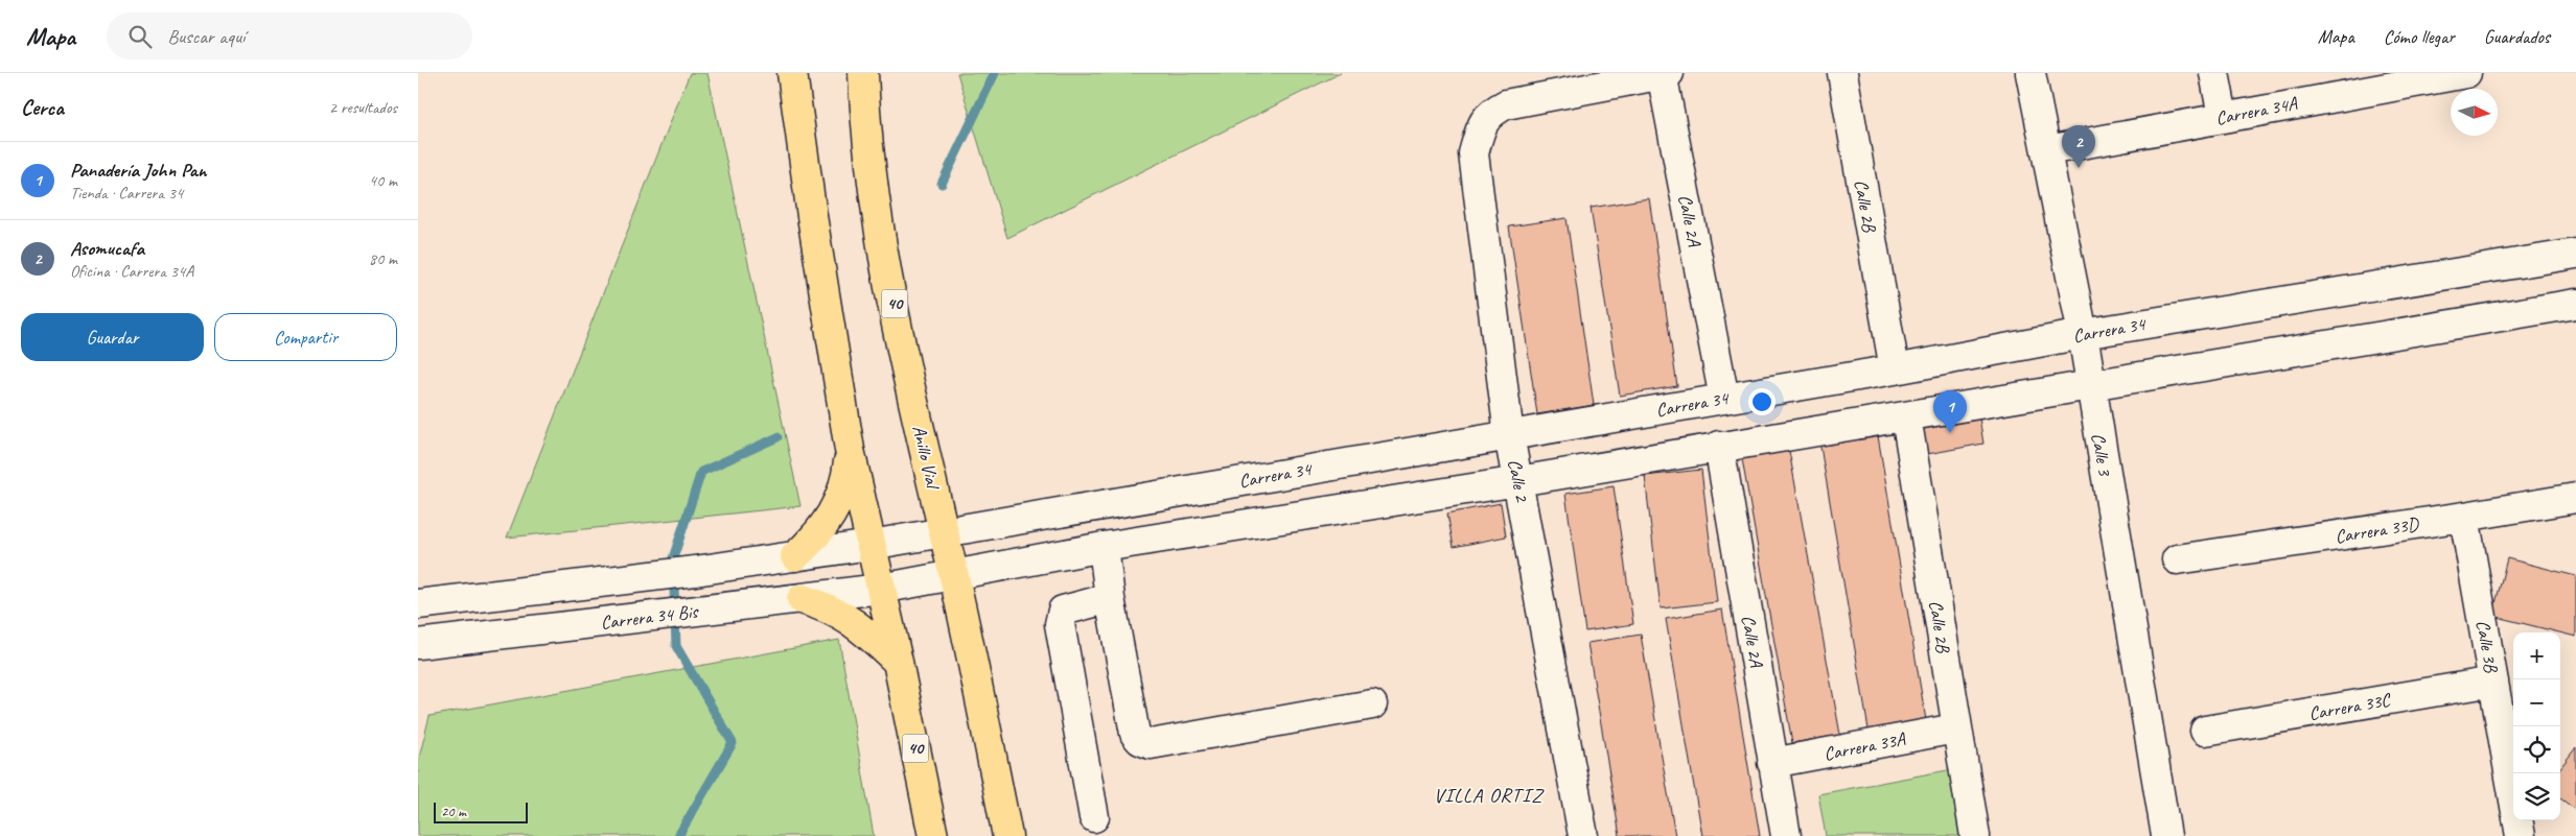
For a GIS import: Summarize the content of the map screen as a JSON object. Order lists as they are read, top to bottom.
{
  "streets": {
    "highway": ["40", "Anillo Vial"],
    "street": [
      "Carrera 34A",
      "Calle 2B",
      "Calle 2A",
      "Carrera 34",
      "Calle 3",
      "Calle 2",
      "Carrera 33D",
      "Carrera 34 Bis",
      "Calle 3B",
      "Carrera 33C",
      "Carrera 33A"
    ]
  },
  "crossings": [
    ["Carrera 34A", "Calle 3"],
    ["Calle 2B", "Carrera 34"],
    ["Calle 2B", "Carrera 33A"],
    ["Calle 2A", "Carrera 34"],
    ["Calle 2A", "Calle 2"],
    ["Calle 2A", "Carrera 33A"],
    ["40", "Carrera 34"],
    ["40", "Carrera 34 Bis"],
    ["Carrera 34", "Calle 3"],
    ["Carrera 34", "Anillo Vial"],
    ["Carrera 34", "Calle 2"],
    ["Carrera 33D", "Calle 3B"],
    ["Calle 3B", "Carrera 33C"]
  ],
  "districts": ["VILLA ORTIZ"],
  "scale_bar": "20 m",
  "north": "right",
  "page": {
    "header": "Mapa",
    "search": "Buscar aquí",
    "nav": ["Mapa", "Cómo llegar", "Guardados"],
    "heading": ["Cerca", "2 resultados"],
    "pins": ["2", "1"],
    "list": [
      {
        "mark": "1",
        "name": "Panadería John Pan",
        "note": "Tienda · Carrera 34",
        "value": "40 m"
      },
      {
        "mark": "2",
        "name": "Asomucafa",
        "note": "Oficina · Carrera 34A",
        "value": "80 m"
      }
    ],
    "buttons": ["Guardar", "Compartir"],
    "map_buttons": ["+", "−"],
    "scale": "20 m"
  }
}
